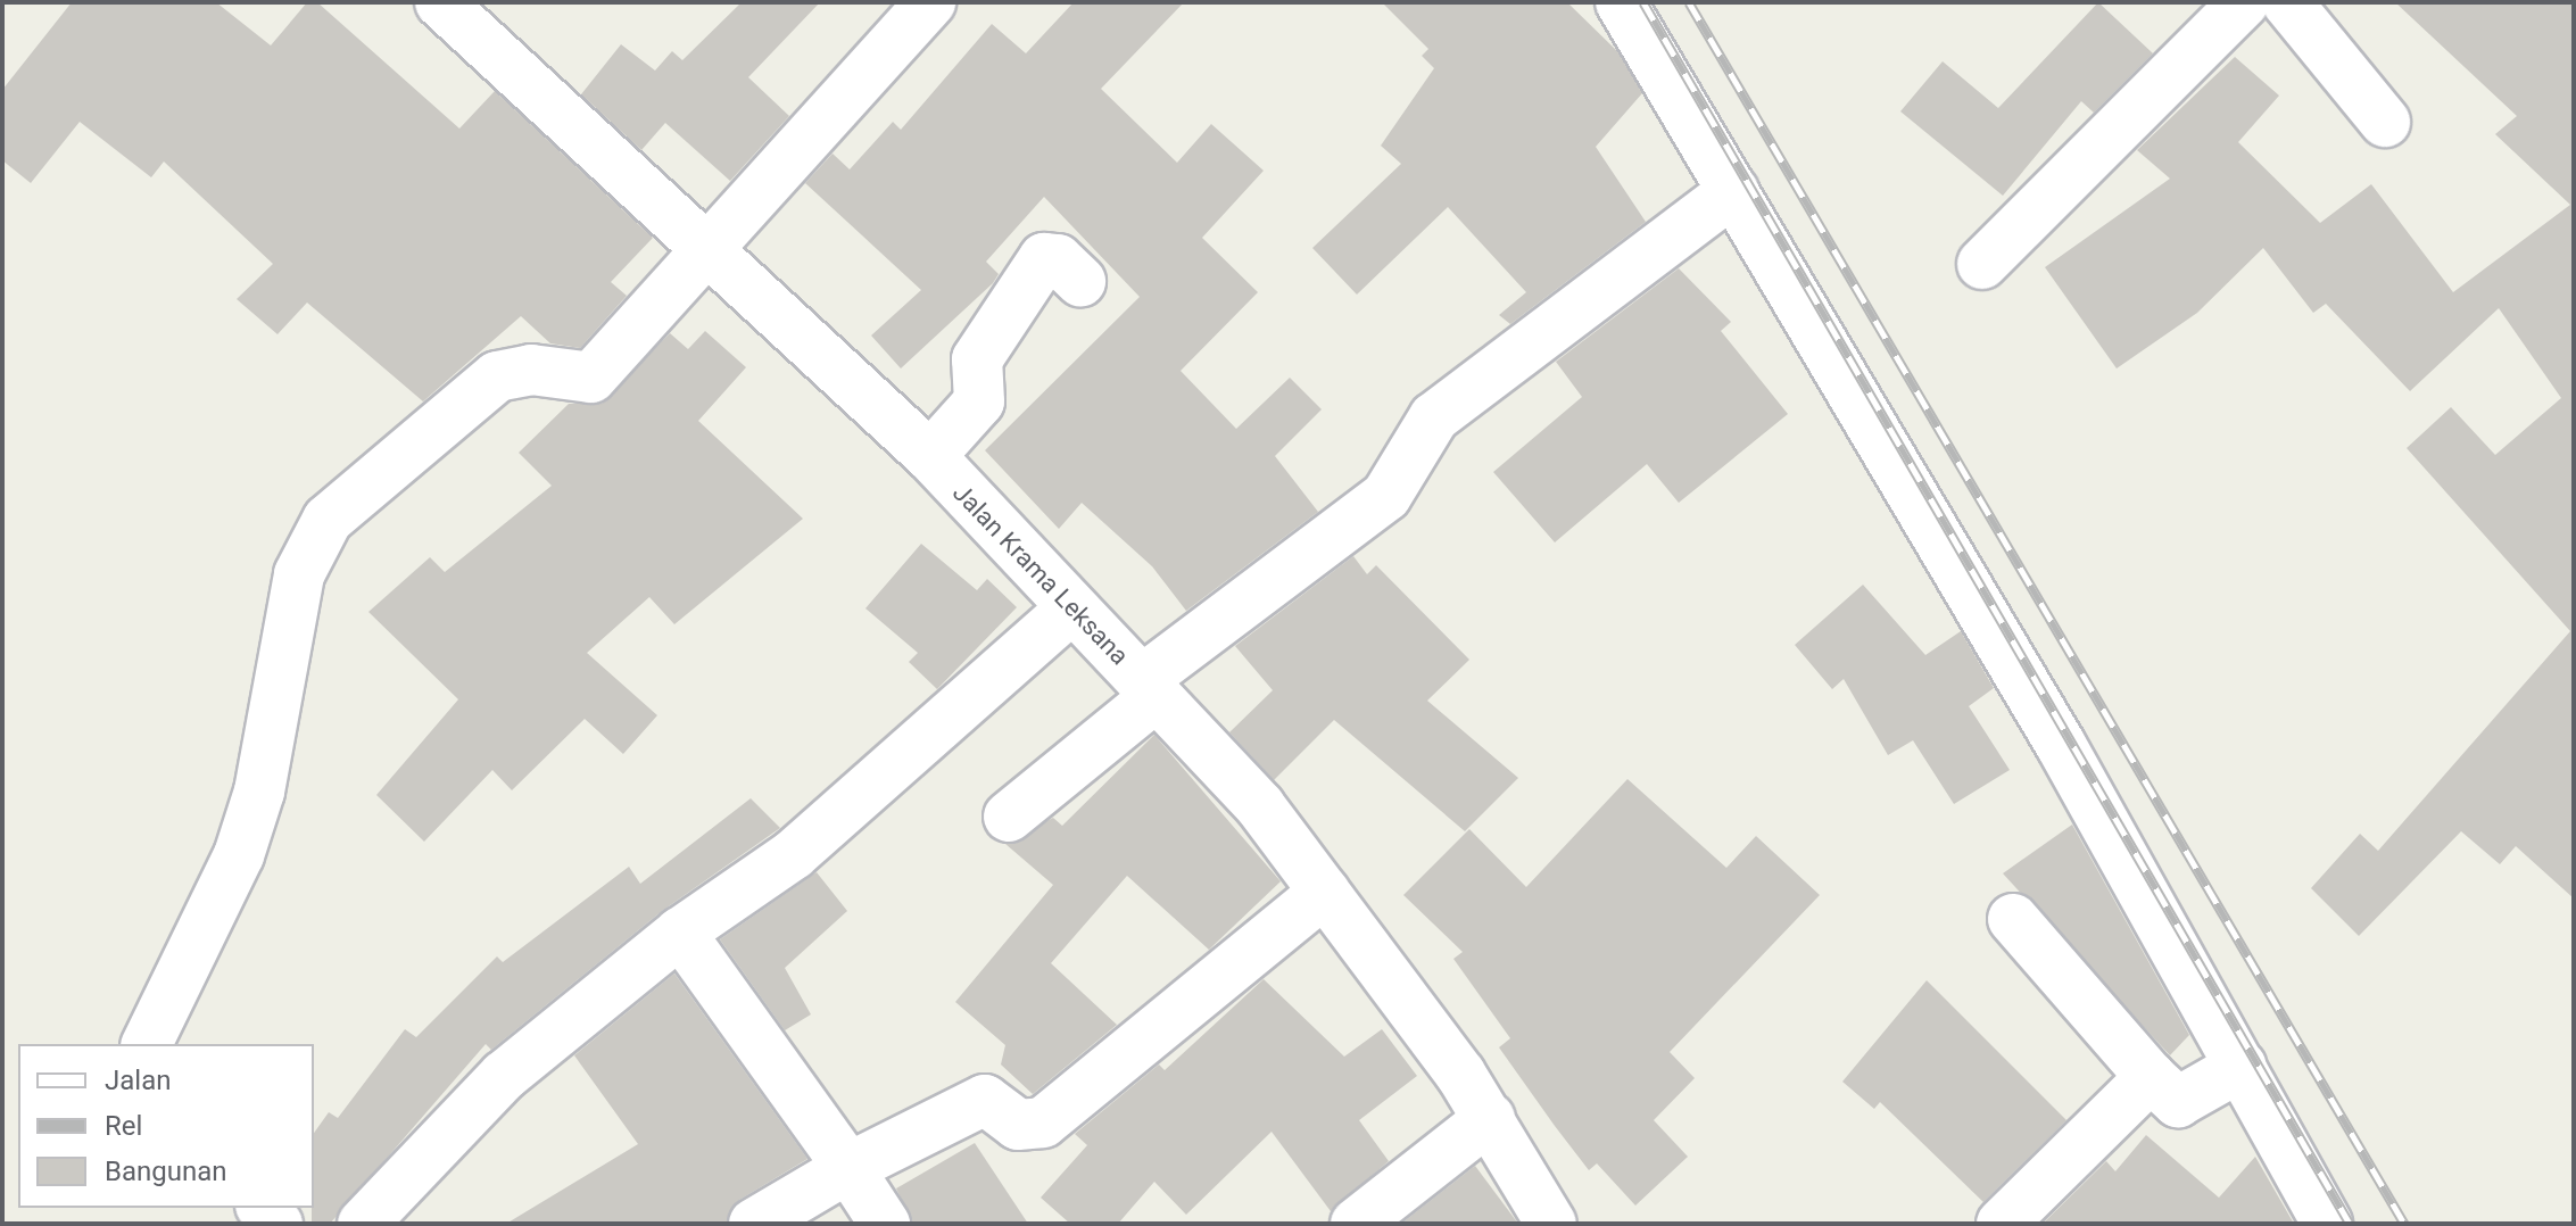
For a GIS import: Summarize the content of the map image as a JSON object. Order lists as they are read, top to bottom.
{
  "streets": {
    "street": ["Jalan Krama Leksana"]
  },
  "legend": ["Jalan", "Rel", "Bangunan"]
}
